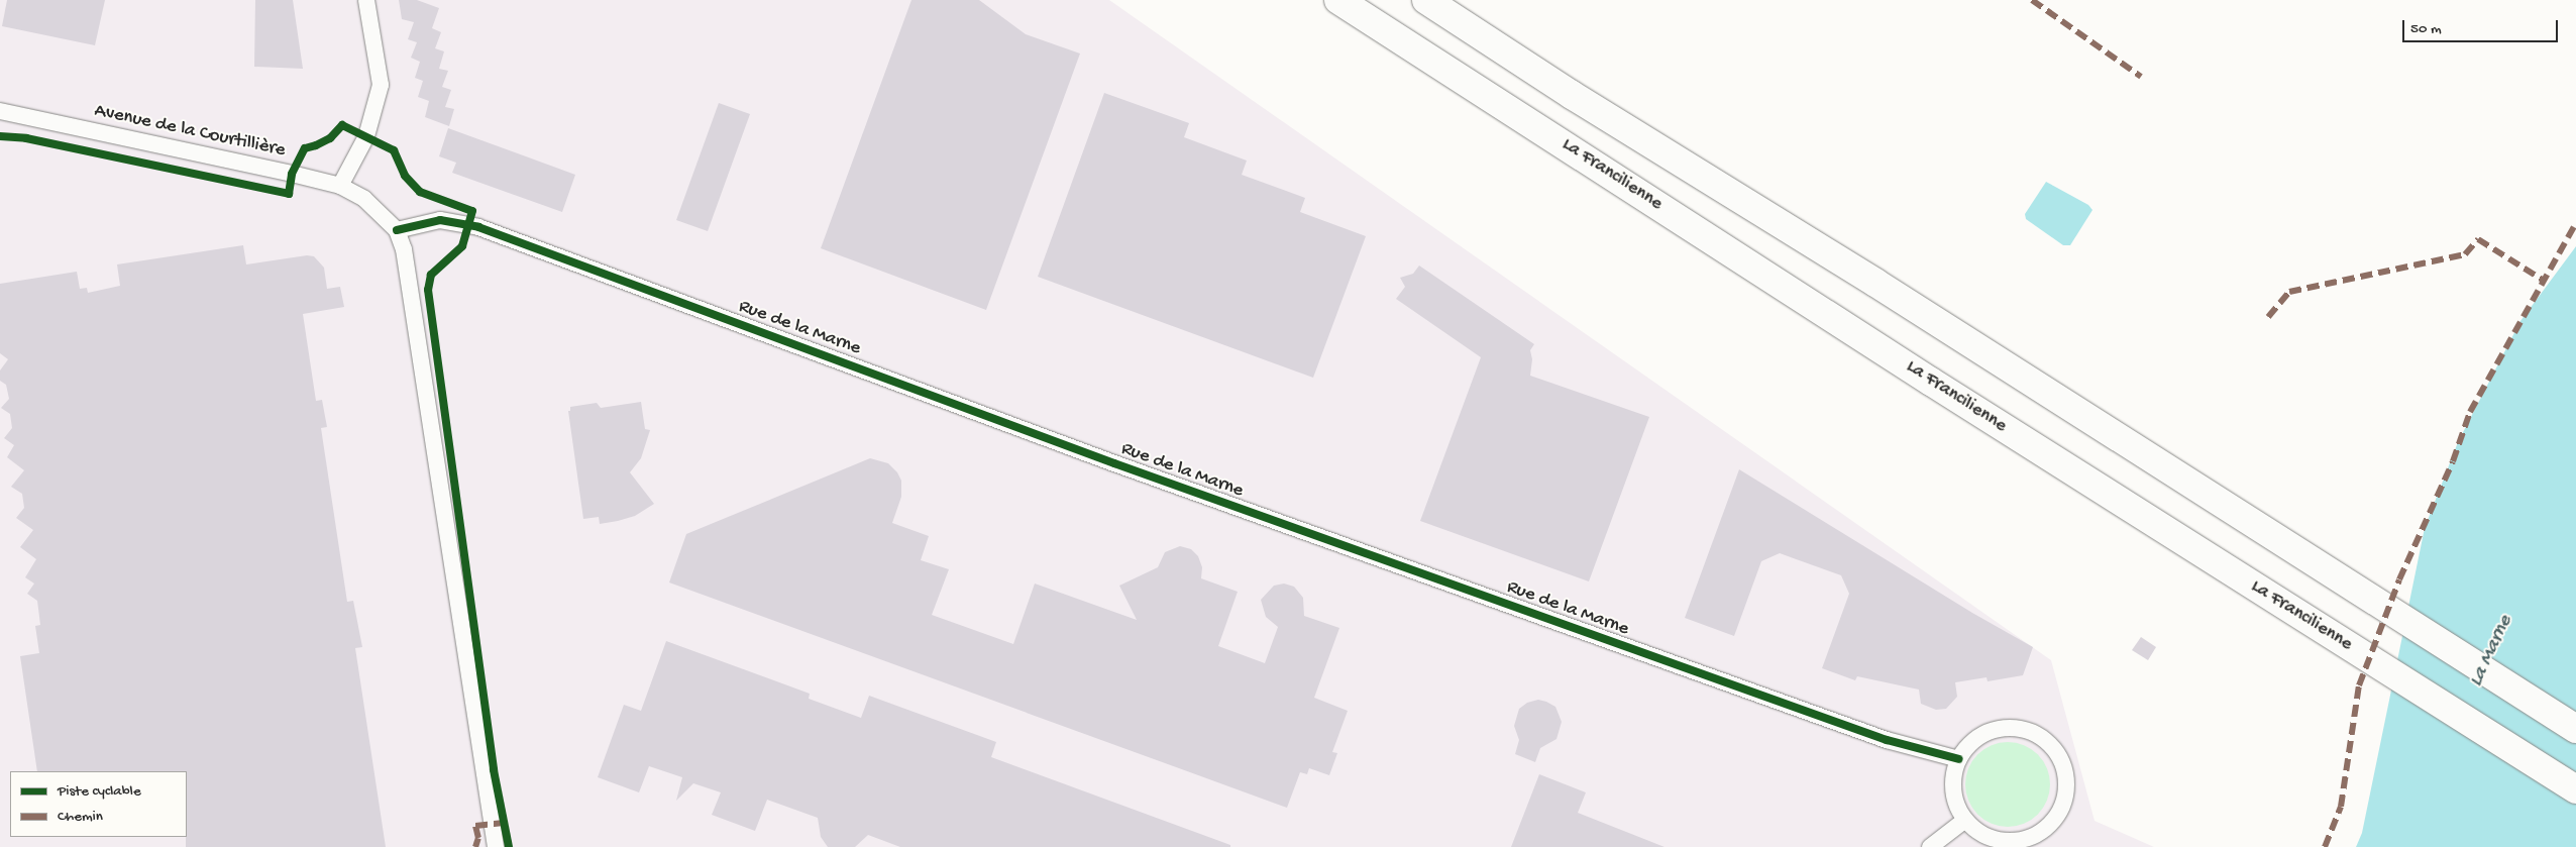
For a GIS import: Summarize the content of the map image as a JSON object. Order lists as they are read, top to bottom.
{
  "streets": {
    "highway": ["La Francilienne"],
    "street": ["Avenue de la Courtillière", "Rue de la Marne"]
  },
  "crossings": [
    ["Avenue de la Courtillière", "Rue de la Marne"]
  ],
  "water": ["La Marne"],
  "legend": ["Piste cyclable", "Chemin"],
  "scale_bar": "50 m"
}
